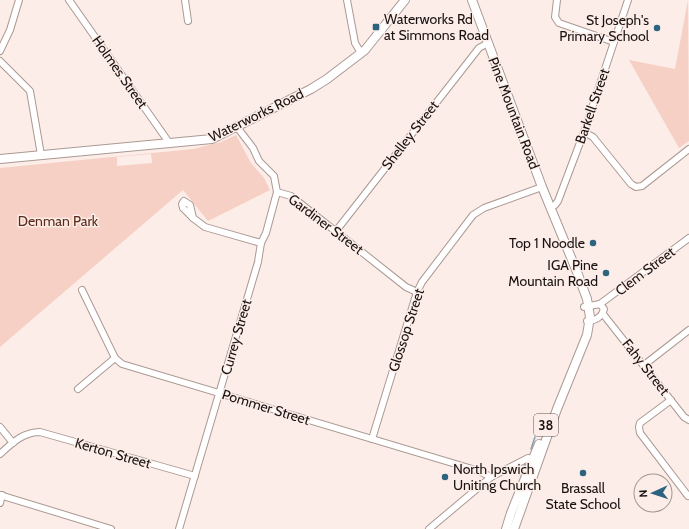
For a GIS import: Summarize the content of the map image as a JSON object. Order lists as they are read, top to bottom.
{
  "streets": {
    "main road": ["Pine Mountain Road", "Waterworks Road", "38"],
    "street": [
      "Holmes Street",
      "Barkell Street",
      "Shelley Street",
      "Gardiner Street",
      "Clem Street",
      "Glossop Street",
      "Currey Street",
      "Fahy Street",
      "Pommer Street",
      "Kerton Street"
    ]
  },
  "crossings": [
    ["Holmes Street", "Waterworks Road"],
    ["Barkell Street", "Pine Mountain Road"],
    ["Pine Mountain Road", "Shelley Street"],
    ["Pine Mountain Road", "Clem Street"],
    ["Pine Mountain Road", "Glossop Street"],
    ["Waterworks Road", "Gardiner Street"],
    ["Shelley Street", "Gardiner Street"],
    ["Gardiner Street", "Glossop Street"],
    ["Gardiner Street", "Currey Street"],
    ["Glossop Street", "Pommer Street"],
    ["Currey Street", "Pommer Street"],
    ["Currey Street", "Kerton Street"]
  ],
  "parks": ["Denman Park"],
  "places": {
    "transit": ["Waterworks Rd at Simmons Road"],
    "other": [
      "St Joseph's Primary School",
      "Top 1 Noodle",
      "IGA Pine Mountain Road",
      "Brassall State School",
      "North Ipswich Uniting Church"
    ]
  },
  "north": "left"
}
